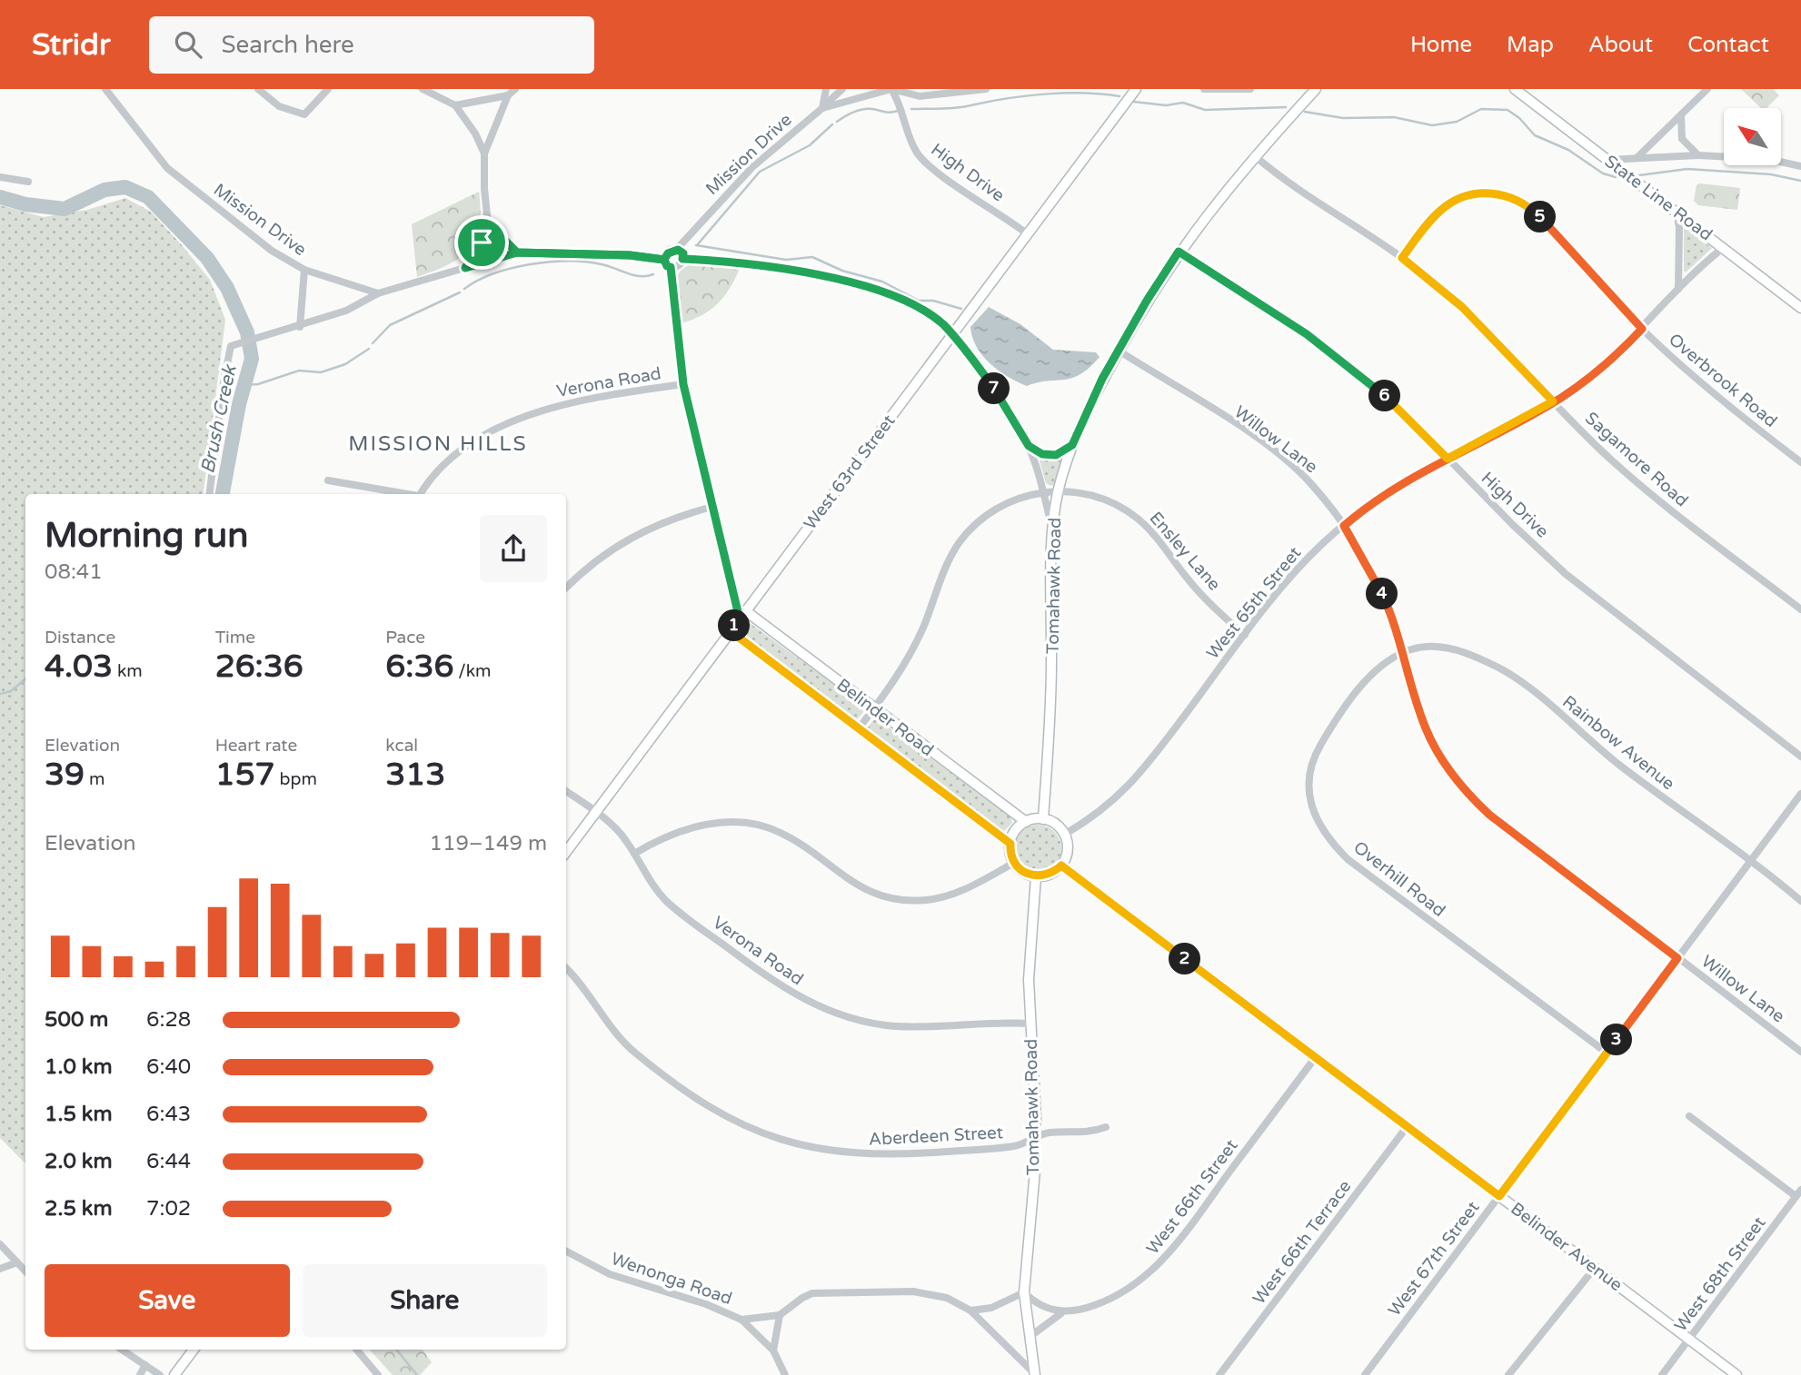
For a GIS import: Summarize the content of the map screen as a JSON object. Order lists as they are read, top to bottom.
{
  "streets": {
    "street": [
      "Mission Drive",
      "High Drive",
      "State Line Road",
      "Overbrook Road",
      "Verona Road",
      "Willow Lane",
      "Sagamore Road",
      "West 63rd Street",
      "Ensley Lane",
      "Tomahawk Road",
      "West 65th Street",
      "Belinder Road",
      "Rainbow Avenue",
      "Overhill Road",
      "Aberdeen Street",
      "West 66th Street",
      "West 66th Terrace",
      "Belinder Avenue",
      "West 67th Street",
      "West 68th Street",
      "Wenonga Road"
    ]
  },
  "crossings": [
    ["Mission Drive", "High Drive"],
    ["High Drive", "West 63rd Street"],
    ["High Drive", "Tomahawk Road"],
    ["High Drive", "West 65th Street"],
    ["State Line Road", "West 65th Street"],
    ["Overbrook Road", "Sagamore Road"],
    ["Overbrook Road", "West 65th Street"],
    ["Verona Road", "West 63rd Street"],
    ["Verona Road", "Tomahawk Road"],
    ["Willow Lane", "Tomahawk Road"],
    ["Willow Lane", "West 65th Street"],
    ["Willow Lane", "Rainbow Avenue"],
    ["Willow Lane", "Overhill Road"],
    ["Willow Lane", "West 67th Street"],
    ["Sagamore Road", "Tomahawk Road"],
    ["Sagamore Road", "West 65th Street"],
    ["West 63rd Street", "Belinder Road"],
    ["Ensley Lane", "Tomahawk Road"],
    ["Ensley Lane", "West 65th Street"],
    ["Tomahawk Road", "West 65th Street"],
    ["Tomahawk Road", "Belinder Road"],
    ["Tomahawk Road", "Aberdeen Street"],
    ["Tomahawk Road", "West 66th Street"],
    ["Tomahawk Road", "Belinder Avenue"],
    ["West 65th Street", "Belinder Road"],
    ["West 65th Street", "Belinder Avenue"],
    ["Belinder Road", "Belinder Avenue"],
    ["Rainbow Avenue", "Overhill Road"],
    ["Rainbow Avenue", "West 67th Street"],
    ["Overhill Road", "West 67th Street"],
    ["West 66th Street", "Belinder Avenue"],
    ["West 66th Terrace", "Belinder Avenue"],
    ["Belinder Avenue", "West 67th Street"],
    ["Belinder Avenue", "West 68th Street"]
  ],
  "districts": ["MISSION HILLS"],
  "water": ["Brush Creek"],
  "north": "top left",
  "page": {
    "header": "Stridr",
    "search": "Search here",
    "nav": [
      "Home",
      "Map",
      "About",
      "Contact"
    ],
    "pins": [
      "5",
      "7",
      "6",
      "4",
      "1",
      "2",
      "3"
    ],
    "heading": ["Morning run", "08:41"],
    "stats": [
      ["Distance", "4.03 km"],
      ["Time", "26:36"],
      ["Pace", "6:36 /km"],
      ["Elevation", "39 m"],
      ["Heart rate", "157 bpm"],
      ["kcal", "313"]
    ],
    "chart": ["Elevation", "119–149 m"],
    "list": [
      {
        "name": "500 m",
        "note": "6:28"
      },
      {
        "name": "1.0 km",
        "note": "6:40"
      },
      {
        "name": "1.5 km",
        "note": "6:43"
      },
      {
        "name": "2.0 km",
        "note": "6:44"
      },
      {
        "name": "2.5 km",
        "note": "7:02"
      }
    ],
    "buttons": ["Save", "Share"]
  }
}
